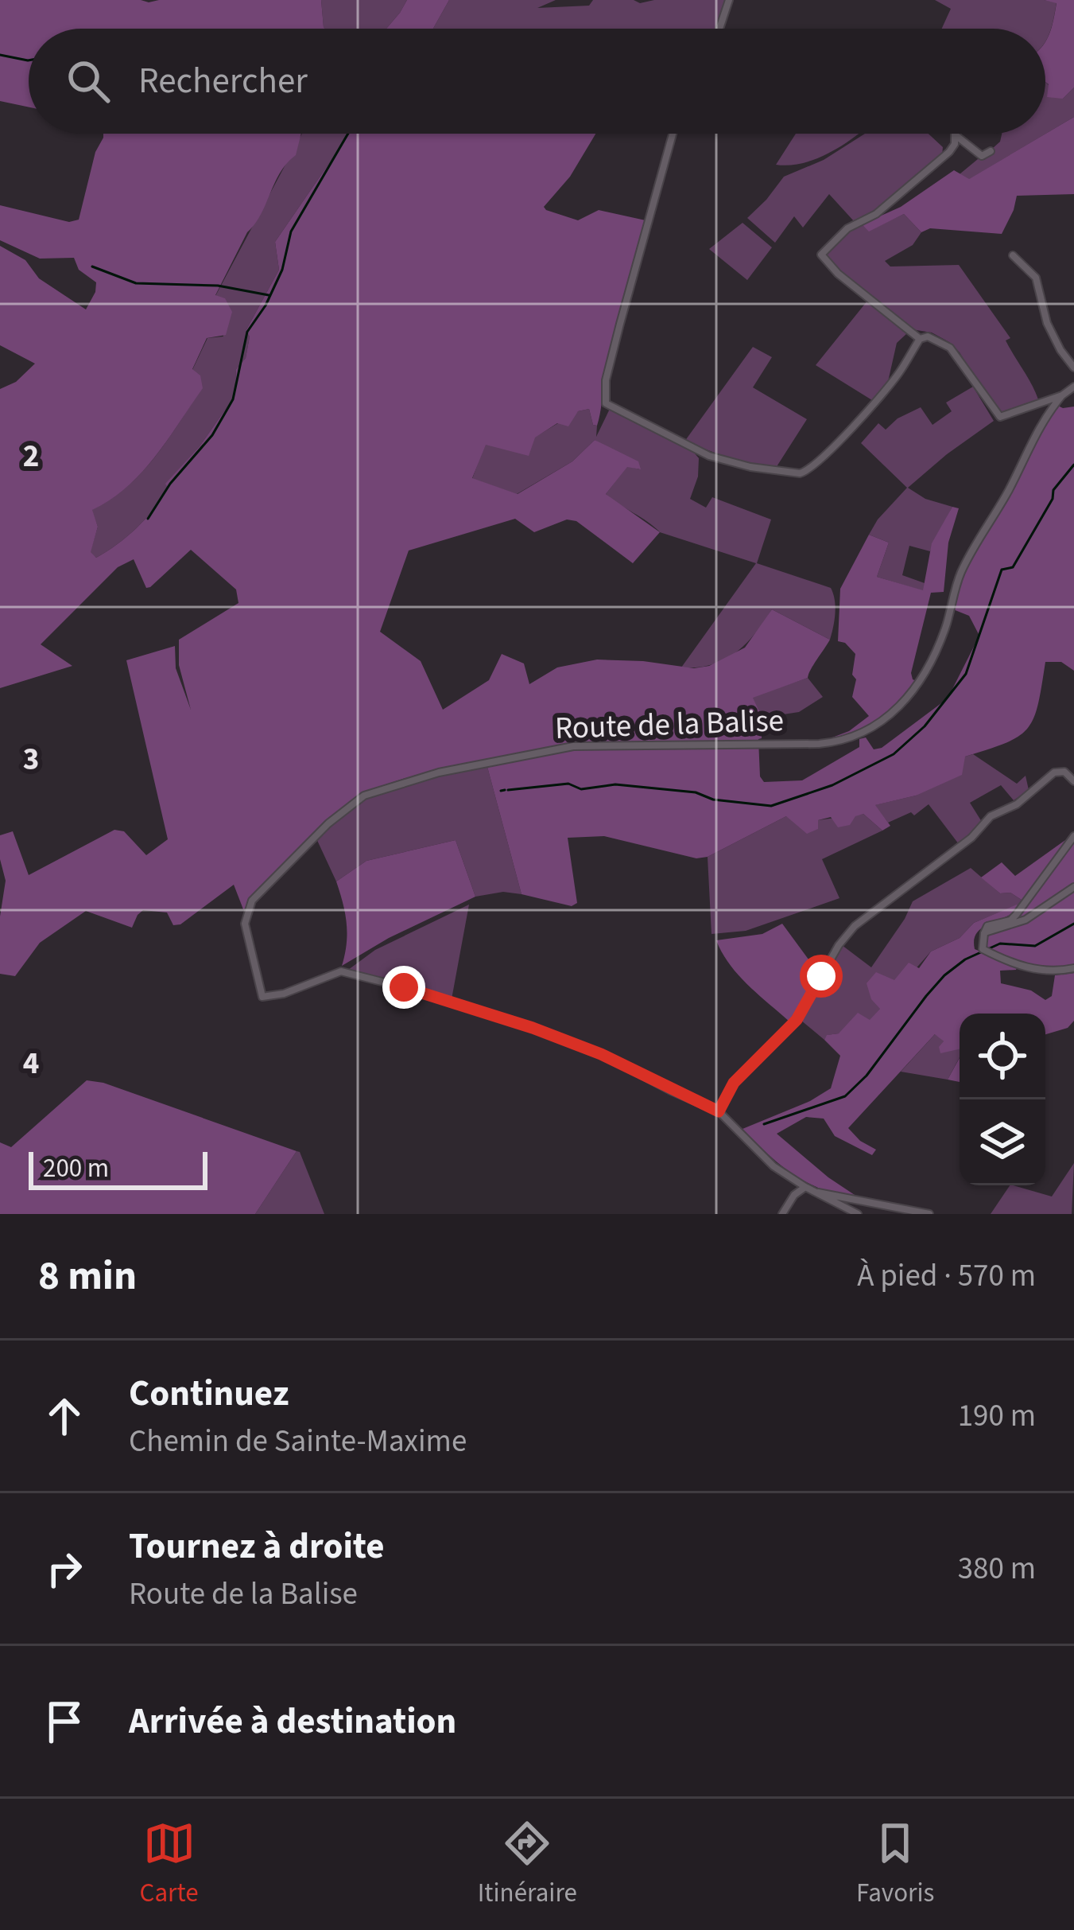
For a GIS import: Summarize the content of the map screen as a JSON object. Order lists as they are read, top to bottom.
{
  "streets": {
    "street": ["Route de la Balise"]
  },
  "scale_bar": "200 m",
  "page": {
    "search": "Rechercher",
    "scale": "200 m",
    "heading": ["8 min", "À pied · 570 m"],
    "list": [
      ["Continuez", "Chemin de Sainte-Maxime", "190 m"],
      ["Tournez à droite", "Route de la Balise", "380 m"],
      "Arrivée à destination"
    ],
    "nav": ["Carte", "Itinéraire", "Favoris"]
  },
  "grid": {
    "rows": ["2", "3", "4"]
  }
}
